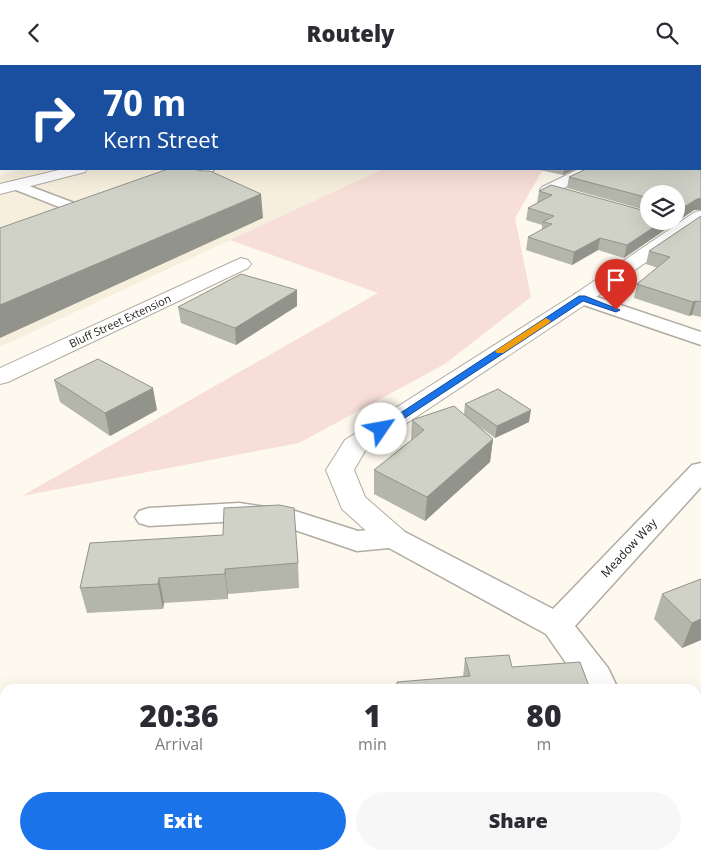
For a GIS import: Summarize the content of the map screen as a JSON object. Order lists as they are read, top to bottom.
{
  "streets": {
    "street": ["Bluff Street Extension"],
    "lane": ["Meadow Way"]
  },
  "page": {
    "header": "Routely",
    "turn": ["70 m", "Kern Street"],
    "eta": [
      "20:36",
      "Arrival",
      "1",
      "min",
      "80",
      "m"
    ],
    "buttons": ["Exit", "Share"]
  }
}
